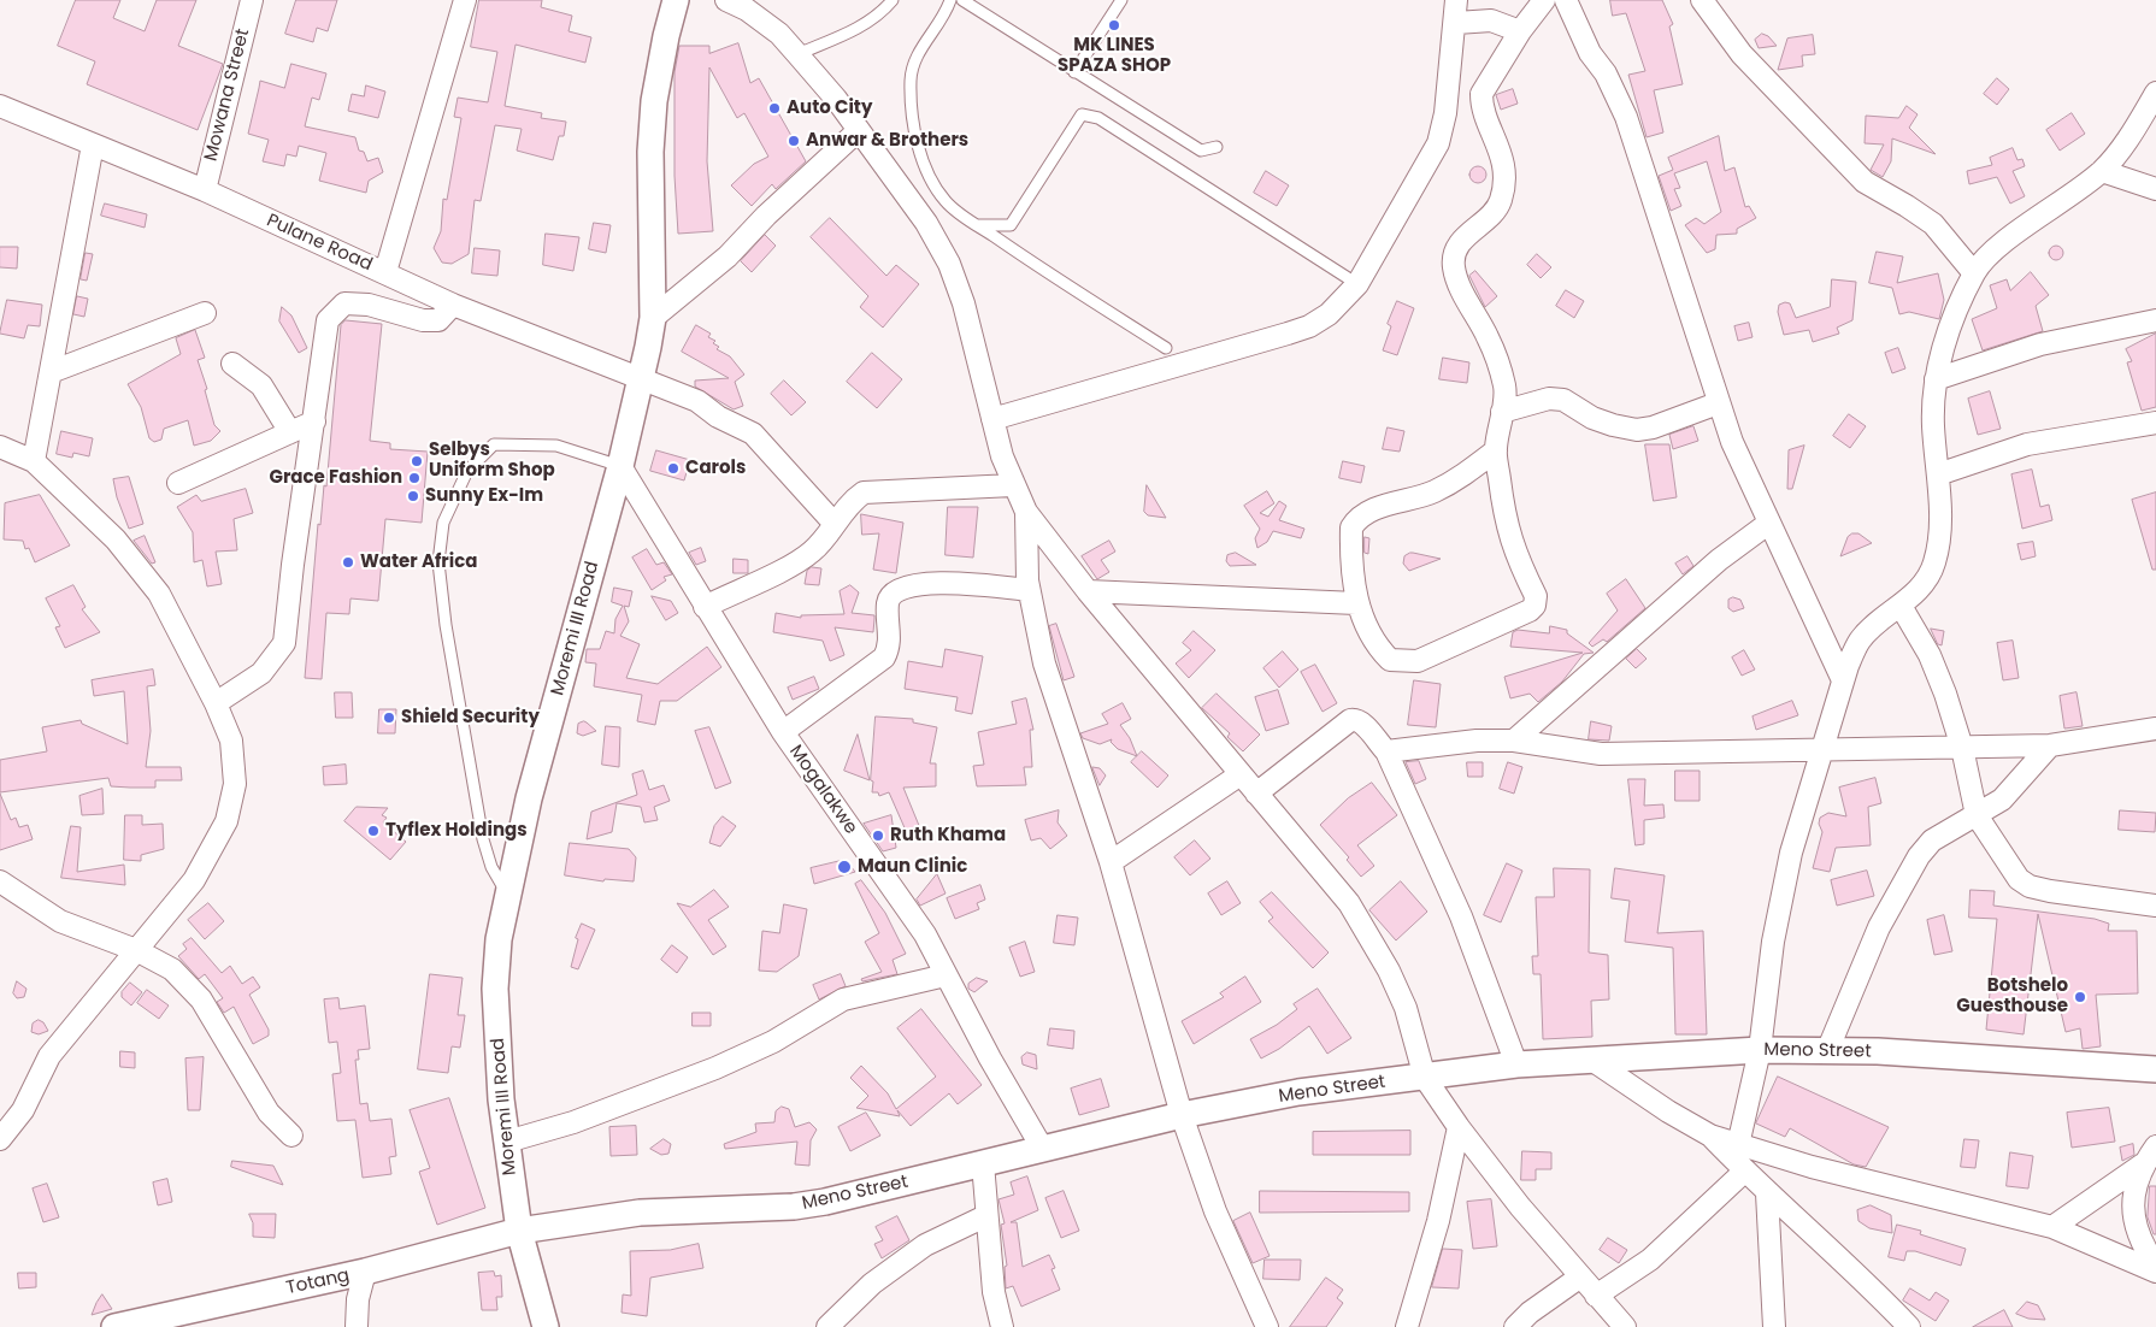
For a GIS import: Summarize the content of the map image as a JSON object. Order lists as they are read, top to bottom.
{
  "streets": {
    "street": [
      "Mowana Street",
      "Pulane Road",
      "Moremi III Road",
      "Mogalakwe",
      "Meno Street",
      "Totang"
    ]
  },
  "crossings": [
    ["Mowana Street", "Pulane Road"],
    ["Pulane Road", "Moremi III Road"],
    ["Moremi III Road", "Mogalakwe"],
    ["Moremi III Road", "Meno Street"],
    ["Moremi III Road", "Totang"],
    ["Mogalakwe", "Meno Street"],
    ["Meno Street", "Totang"]
  ],
  "places": [
    "MK LINES SPAZA SHOP",
    "Auto City",
    "Anwar & Brothers",
    "Selbys Uniform Shop",
    "Carols",
    "Grace Fashion",
    "Sunny Ex-Im",
    "Water Africa",
    "Shield Security",
    "Tyflex Holdings",
    "Ruth Khama",
    "Maun Clinic",
    "Botshelo Guesthouse"
  ]
}
